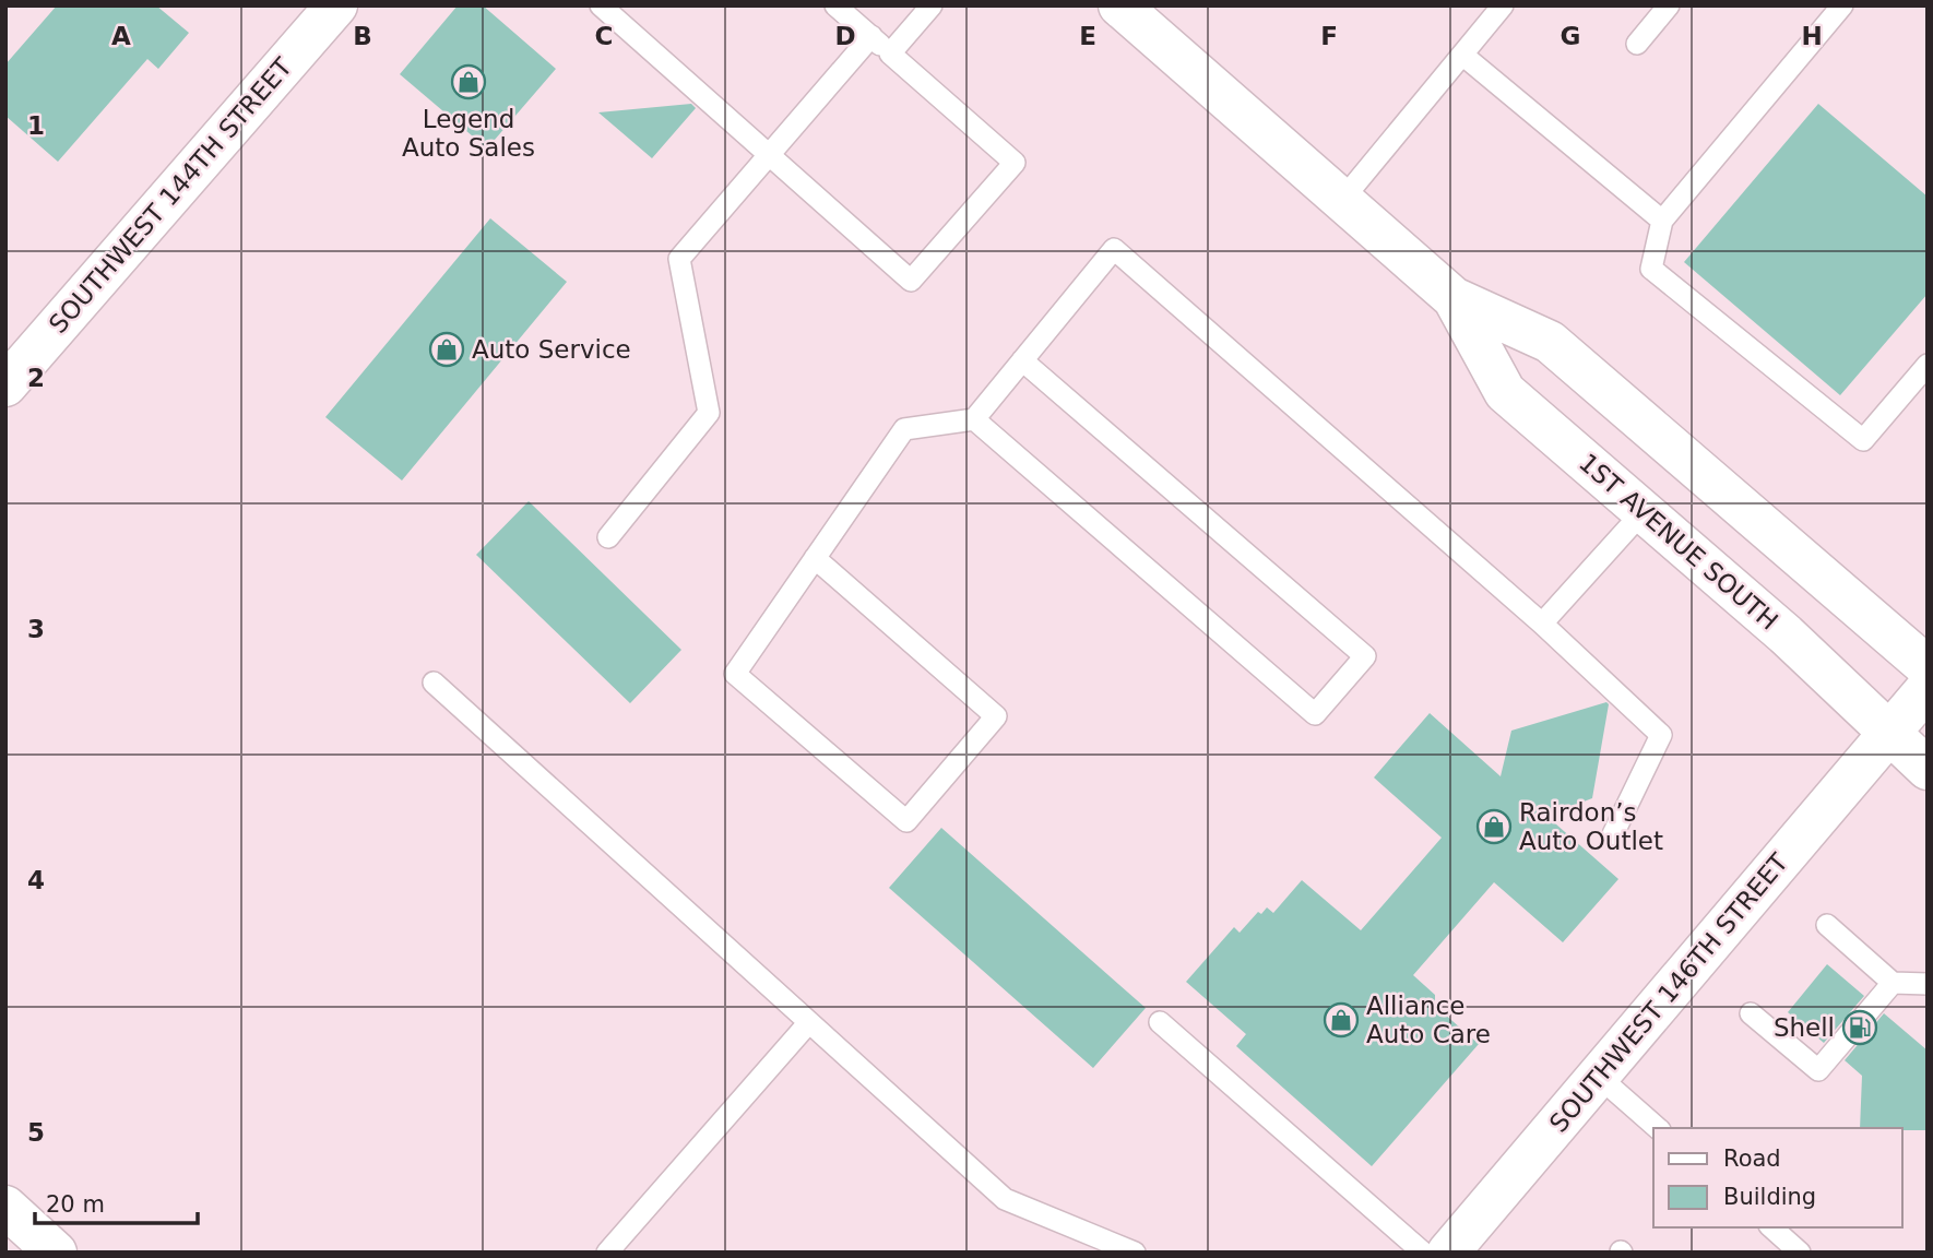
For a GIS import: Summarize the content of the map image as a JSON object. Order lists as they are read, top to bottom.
{
  "streets": {
    "main road": ["SOUTHWEST 144TH STREET", "1ST AVENUE SOUTH", "SOUTHWEST 146TH STREET"]
  },
  "crossings": [
    ["1ST AVENUE SOUTH", "SOUTHWEST 146TH STREET"]
  ],
  "places": {
    "shop": [
      "Legend Auto Sales",
      "Auto Service",
      "Rairdon’s Auto Outlet",
      "Alliance Auto Care"
    ],
    "fuel station": ["Shell"]
  },
  "legend": ["Road", "Building"],
  "scale_bar": "20 m",
  "grid": {
    "columns": [
      "A",
      "B",
      "C",
      "D",
      "E",
      "F",
      "G",
      "H"
    ],
    "rows": [
      "1",
      "2",
      "3",
      "4",
      "5"
    ]
  }
}
